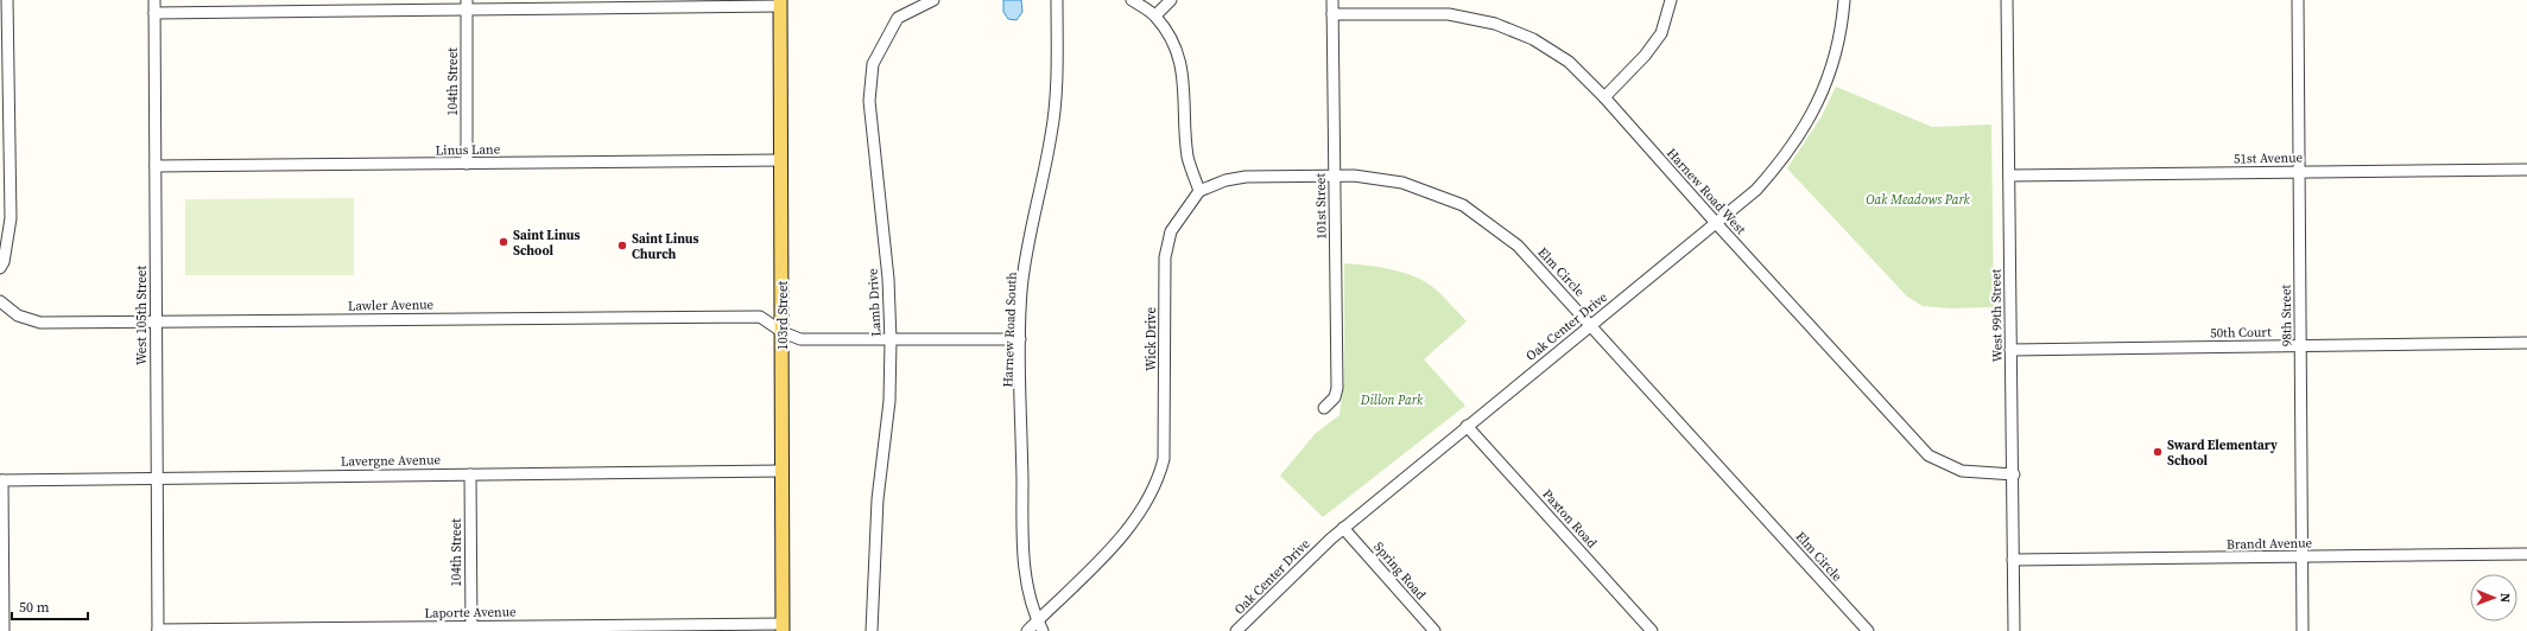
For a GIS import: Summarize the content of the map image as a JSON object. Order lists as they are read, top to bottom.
{
  "streets": {
    "main road": ["103rd Street"],
    "street": [
      "104th Street",
      "Linus Lane",
      "51st Avenue",
      "Harnew Road West",
      "101st Street",
      "Elm Circle",
      "Lamb Drive",
      "Lawler Avenue",
      "West 105th Street",
      "West 99th Street",
      "98th Street",
      "Oak Center Drive",
      "Harnew Road South",
      "50th Court",
      "Wick Drive",
      "Lavergne Avenue",
      "Paxton Road",
      "Brandt Avenue",
      "Spring Road",
      "Laporte Avenue"
    ]
  },
  "crossings": [
    ["104th Street", "Linus Lane"],
    ["104th Street", "Lavergne Avenue"],
    ["104th Street", "Laporte Avenue"],
    ["Linus Lane", "West 105th Street"],
    ["Linus Lane", "103rd Street"],
    ["51st Avenue", "West 99th Street"],
    ["51st Avenue", "98th Street"],
    ["Harnew Road West", "101st Street"],
    ["Harnew Road West", "West 99th Street"],
    ["Harnew Road West", "Oak Center Drive"],
    ["101st Street", "Elm Circle"],
    ["Elm Circle", "Oak Center Drive"],
    ["Elm Circle", "Wick Drive"],
    ["Lamb Drive", "Lawler Avenue"],
    ["Lawler Avenue", "West 105th Street"],
    ["Lawler Avenue", "103rd Street"],
    ["Lawler Avenue", "Harnew Road South"],
    ["West 105th Street", "Lavergne Avenue"],
    ["West 105th Street", "Laporte Avenue"],
    ["103rd Street", "Lavergne Avenue"],
    ["103rd Street", "Laporte Avenue"],
    ["West 99th Street", "50th Court"],
    ["West 99th Street", "Brandt Avenue"],
    ["98th Street", "50th Court"],
    ["98th Street", "Brandt Avenue"],
    ["Oak Center Drive", "Paxton Road"],
    ["Oak Center Drive", "Spring Road"],
    ["Harnew Road South", "Wick Drive"]
  ],
  "parks": ["Oak Meadows Park", "Dillon Park"],
  "places": ["Saint Linus School", "Saint Linus Church", "Sward Elementary School"],
  "scale_bar": "50 m",
  "north": "right"
}
